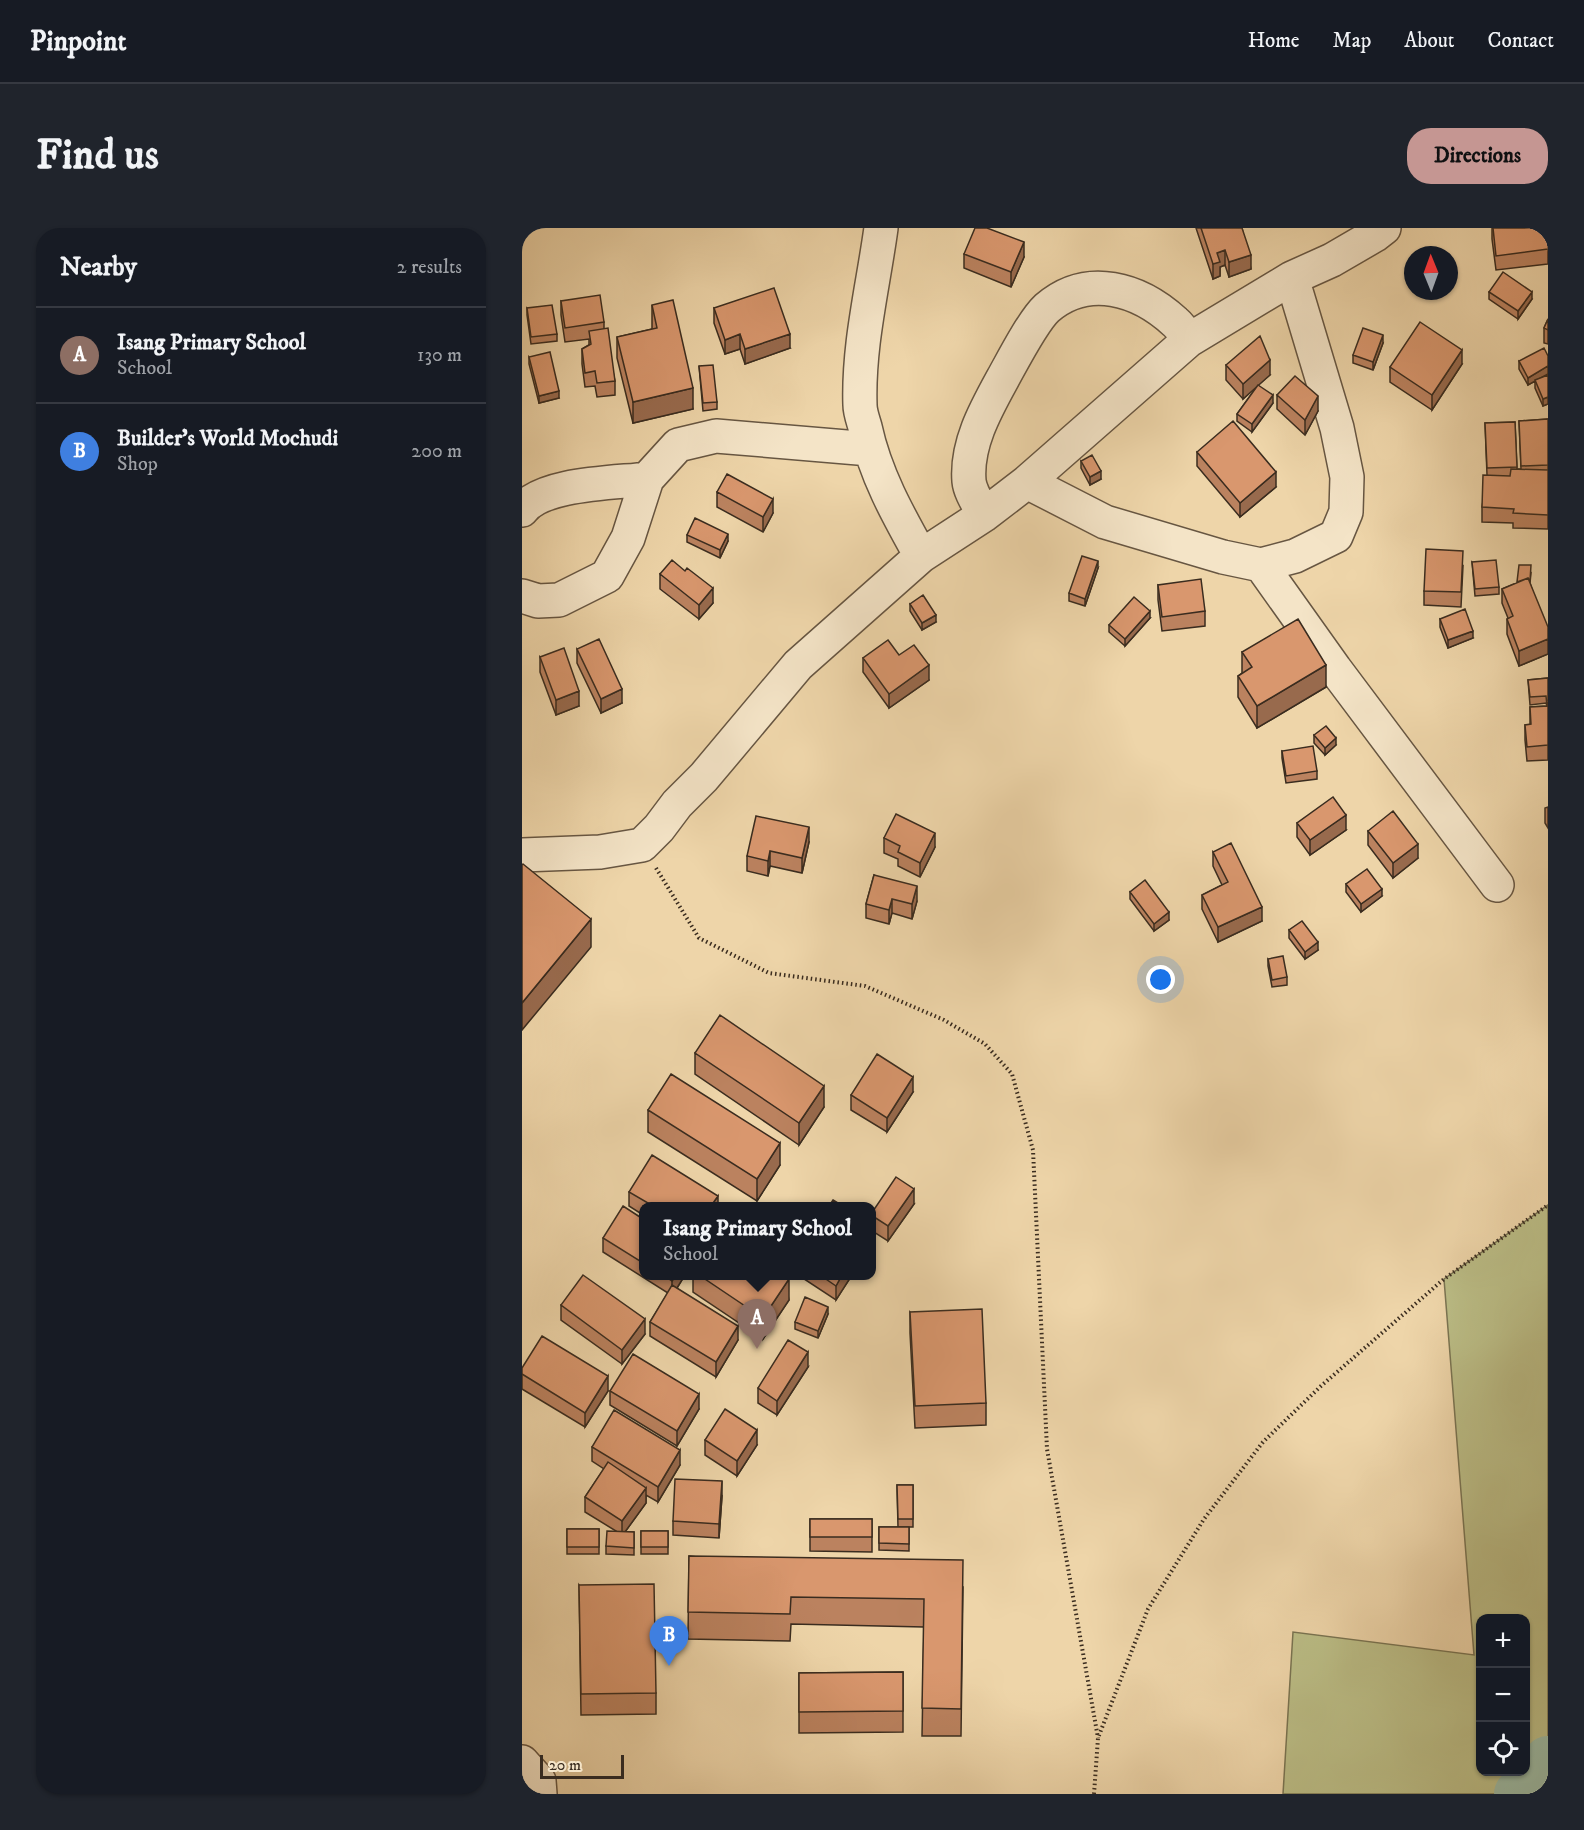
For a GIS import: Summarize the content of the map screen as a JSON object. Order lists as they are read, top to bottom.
{
  "scale_bar": "20 m",
  "north": "top",
  "page": {
    "header": "Pinpoint",
    "nav": [
      "Home",
      "Map",
      "About",
      "Contact"
    ],
    "buttons": "Directions",
    "title": "Find us",
    "heading": ["Nearby", "2 results"],
    "list": [
      {
        "mark": "A",
        "name": "Isang Primary School",
        "note": "School",
        "value": "130 m"
      },
      {
        "mark": "B",
        "name": "Builder's World Mochudi",
        "note": "Shop",
        "value": "200 m"
      }
    ],
    "popup": ["Isang Primary School", "School"],
    "pins": ["A", "B"],
    "map_buttons": ["+", "−"],
    "scale": "20 m"
  }
}
